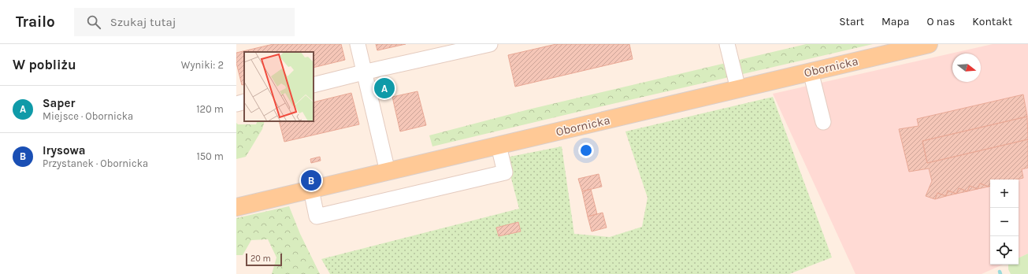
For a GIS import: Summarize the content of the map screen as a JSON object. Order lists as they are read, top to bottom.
{
  "streets": {
    "main road": ["Obornicka"]
  },
  "scale_bar": "20 m",
  "north": "right",
  "page": {
    "header": "Trailo",
    "search": "Szukaj tutaj",
    "nav": [
      "Start",
      "Mapa",
      "O nas",
      "Kontakt"
    ],
    "heading": ["W pobliżu", "Wyniki: 2"],
    "pins": ["A", "B"],
    "list": [
      {
        "mark": "A",
        "name": "Saper",
        "note": "Miejsce · Obornicka",
        "value": "120 m"
      },
      {
        "mark": "B",
        "name": "Irysowa",
        "note": "Przystanek · Obornicka",
        "value": "150 m"
      }
    ],
    "map_buttons": ["+", "−"],
    "scale": "20 m"
  }
}
